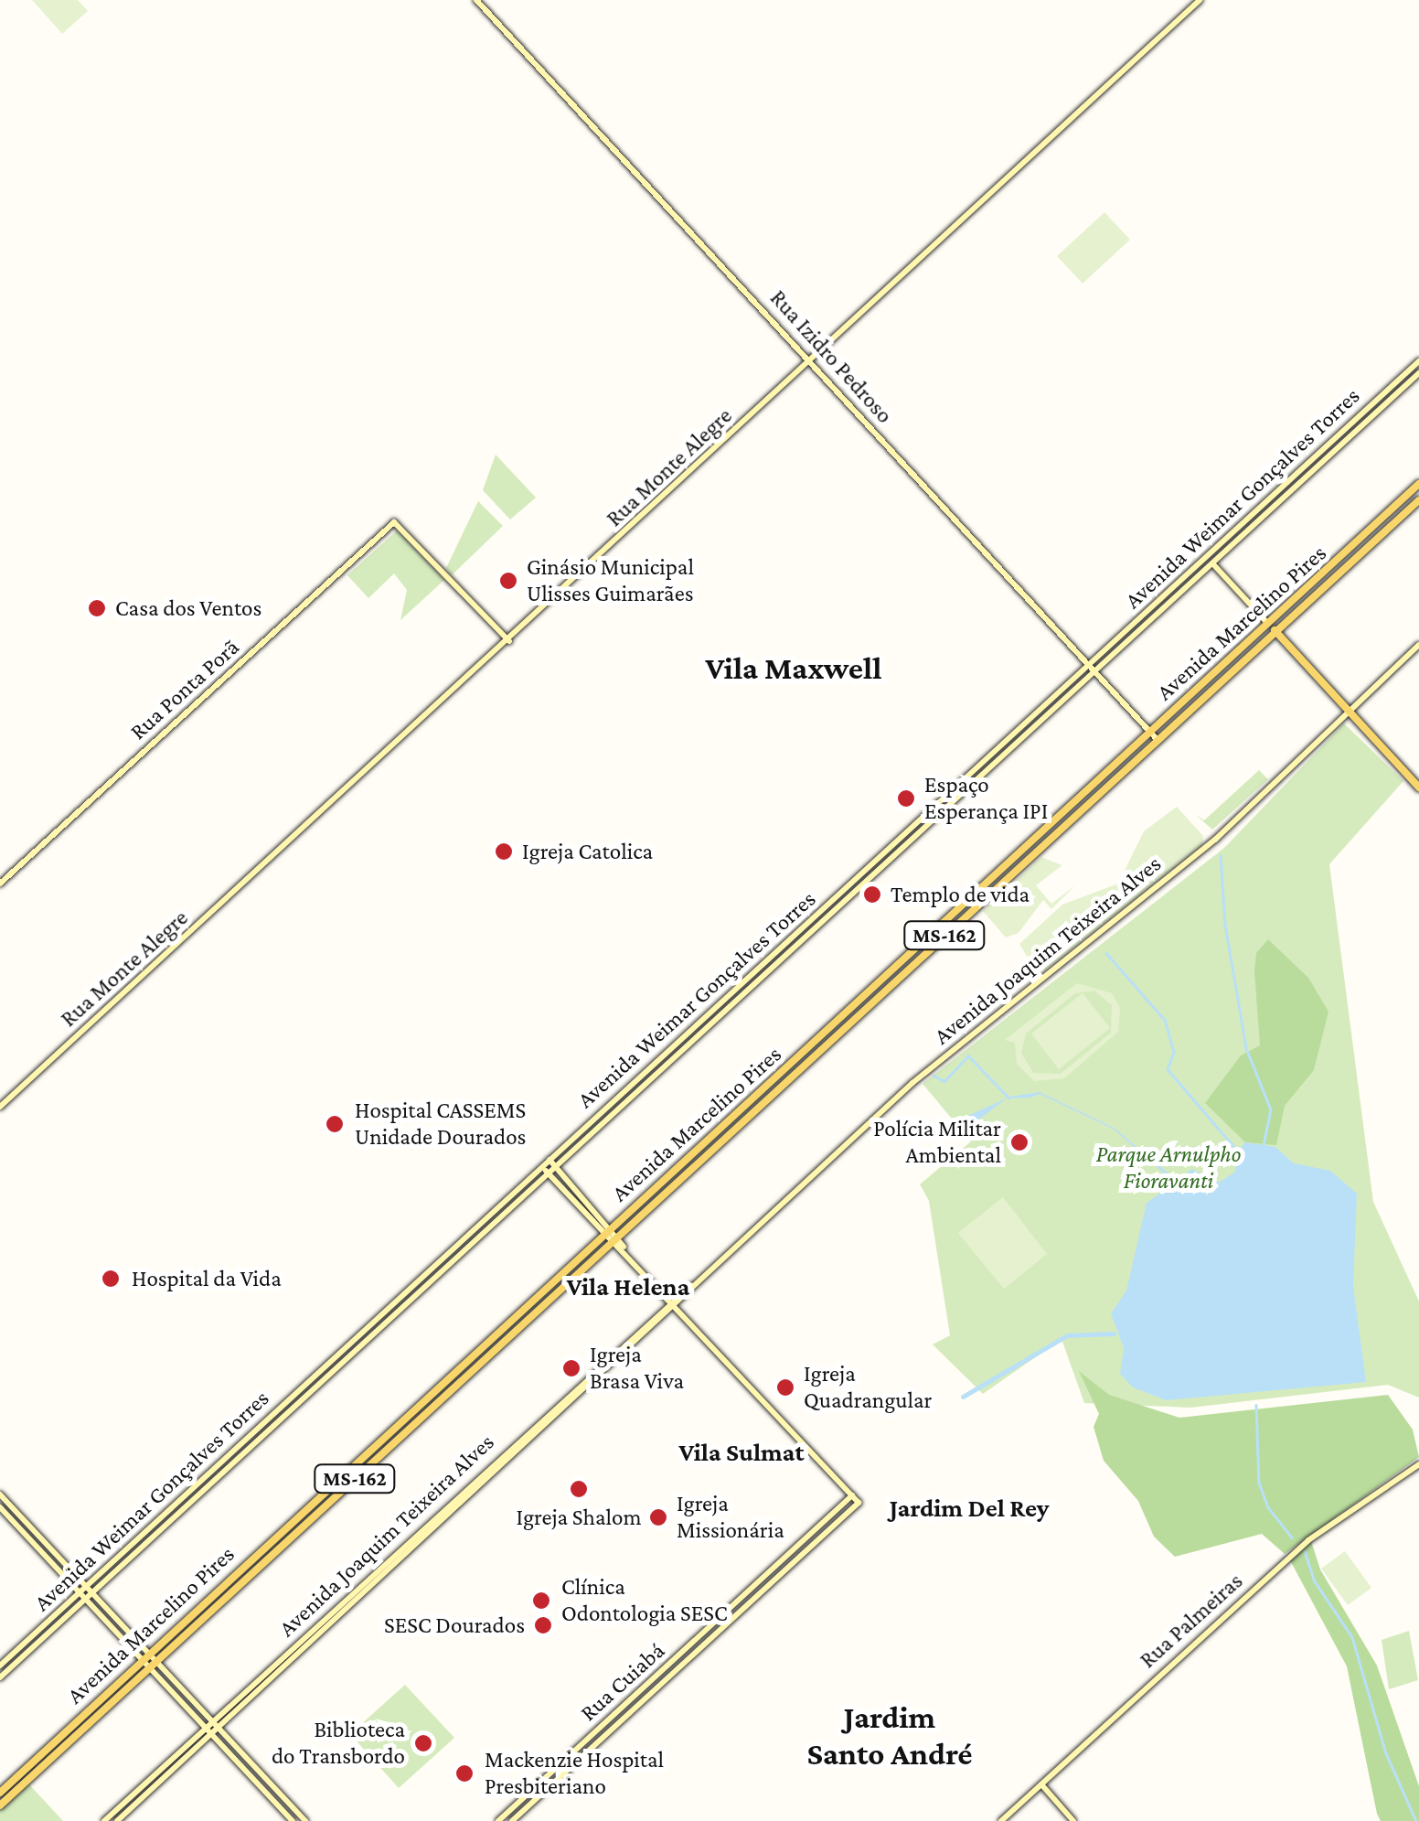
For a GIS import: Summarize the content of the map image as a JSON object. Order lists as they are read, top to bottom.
{
  "streets": {
    "main road": [
      "Rua Izidro Pedroso",
      "Rua Monte Alegre",
      "Avenida Weimar Gonçalves Torres",
      "Avenida Marcelino Pires",
      "Rua Ponta Porã",
      "MS-162",
      "Avenida Joaquim Teixeira Alves",
      "Rua Palmeiras",
      "Rua Cuiabá"
    ]
  },
  "crossings": [
    ["Rua Izidro Pedroso", "Rua Monte Alegre"],
    ["Rua Izidro Pedroso", "Avenida Weimar Gonçalves Torres"],
    ["Rua Izidro Pedroso", "Avenida Marcelino Pires"],
    ["Rua Monte Alegre", "Rua Ponta Porã"]
  ],
  "districts": [
    "Vila Maxwell",
    "Vila Helena",
    "Vila Sulmat",
    "Jardim Del Rey",
    "Jardim Santo André"
  ],
  "parks": ["Parque Arnulpho Fioravanti"],
  "places": [
    "Ginásio Municipal Ulisses Guimarães",
    "Casa dos Ventos",
    "Espaço Esperança IPI",
    "Igreja Catolica",
    "Templo de vida",
    "Hospital CASSEMS Unidade Dourados",
    "Polícia Militar Ambiental",
    "Hospital da Vida",
    "Igreja Brasa Viva",
    "Igreja Quadrangular",
    "Igreja Shalom",
    "Igreja Missionária",
    "Clínica Odontologia SESC",
    "SESC Dourados",
    "Biblioteca do Transbordo",
    "Mackenzie Hospital Presbiteriano"
  ]
}
